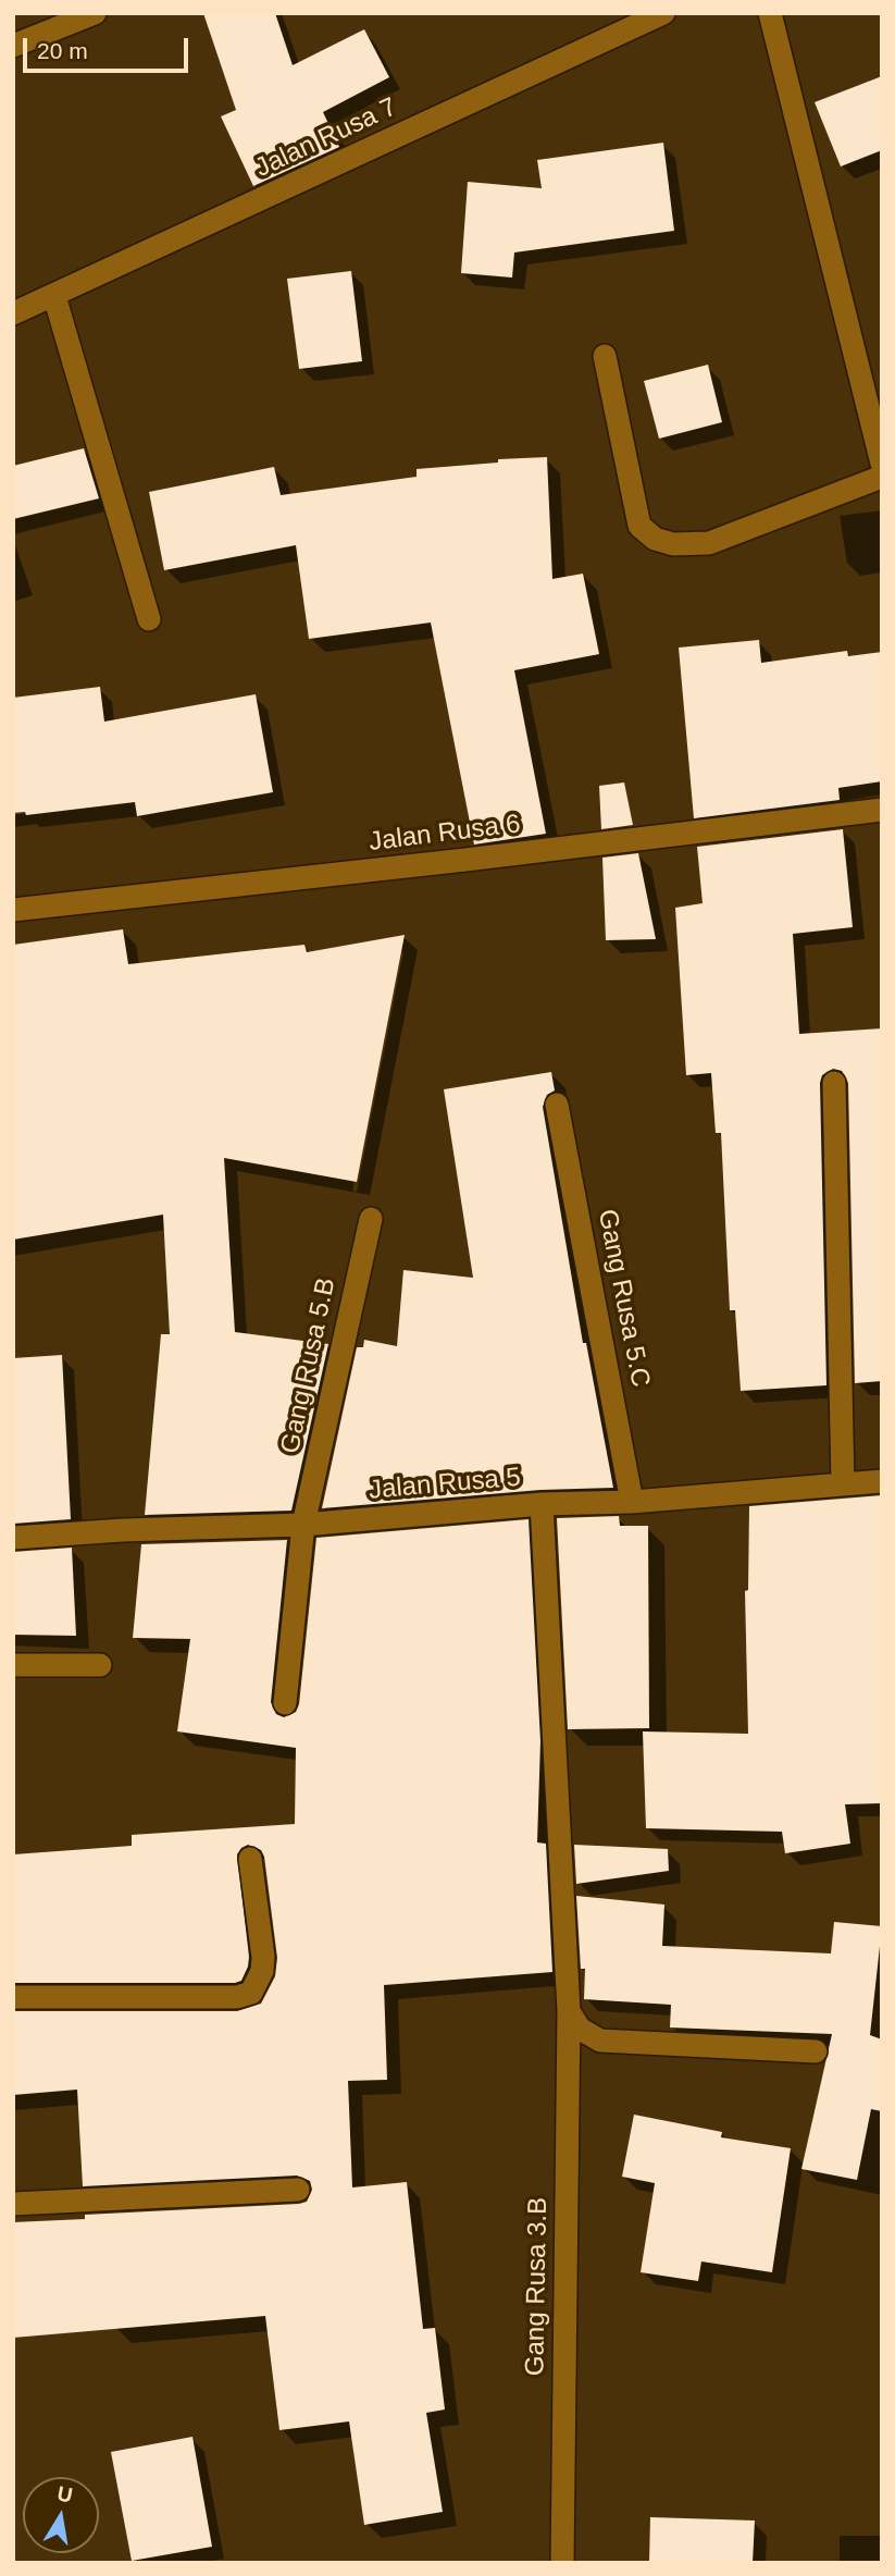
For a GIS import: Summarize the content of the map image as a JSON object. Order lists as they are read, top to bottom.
{
  "streets": {
    "street": [
      "Jalan Rusa 7",
      "Jalan Rusa 6",
      "Gang Rusa 5.C",
      "Gang Rusa 5.B",
      "Jalan Rusa 5",
      "Gang Rusa 3.B"
    ]
  },
  "crossings": [
    ["Gang Rusa 5.C", "Jalan Rusa 5"],
    ["Gang Rusa 5.B", "Jalan Rusa 5"],
    ["Jalan Rusa 5", "Gang Rusa 3.B"]
  ],
  "scale_bar": "20 m",
  "north": "top"
}
